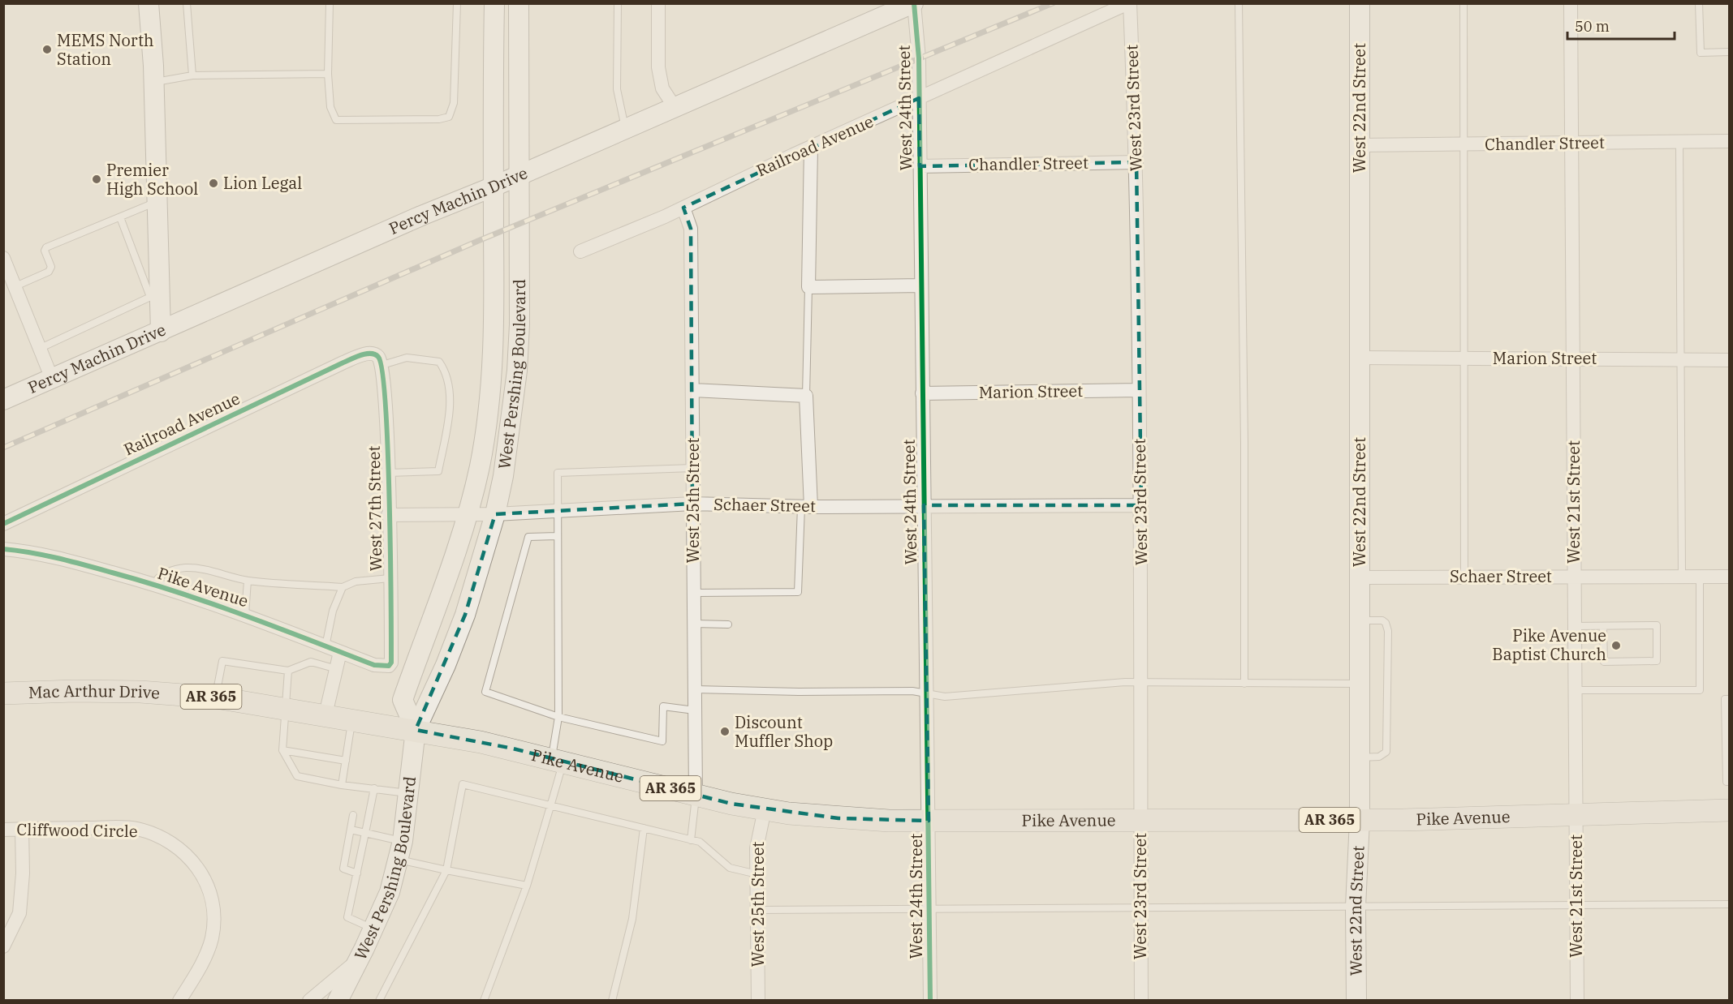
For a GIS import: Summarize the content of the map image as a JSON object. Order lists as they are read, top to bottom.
{
  "streets": {
    "main road": [
      "West 22nd Street",
      "Percy Machin Drive",
      "West Pershing Boulevard",
      "Pike Avenue",
      "Mac Arthur Drive",
      "AR 365"
    ],
    "street": [
      "West 24th Street",
      "West 23rd Street",
      "Chandler Street",
      "Railroad Avenue",
      "Marion Street",
      "West 25th Street",
      "West 21st Street",
      "Schaer Street",
      "West 27th Street",
      "Cliffwood Circle"
    ]
  },
  "crossings": [
    ["West 24th Street", "Chandler Street"],
    ["West 24th Street", "Railroad Avenue"],
    ["West 24th Street", "Percy Machin Drive"],
    ["West 24th Street", "Marion Street"],
    ["West 24th Street", "Schaer Street"],
    ["West 24th Street", "Pike Avenue"],
    ["West 23rd Street", "Chandler Street"],
    ["West 23rd Street", "Railroad Avenue"],
    ["West 23rd Street", "Marion Street"],
    ["West 23rd Street", "Schaer Street"],
    ["West 23rd Street", "Pike Avenue"],
    ["West 22nd Street", "Chandler Street"],
    ["West 22nd Street", "Marion Street"],
    ["West 22nd Street", "Schaer Street"],
    ["West 22nd Street", "Pike Avenue"],
    ["Chandler Street", "West 21st Street"],
    ["Railroad Avenue", "West 25th Street"],
    ["Railroad Avenue", "West 27th Street"],
    ["Percy Machin Drive", "West Pershing Boulevard"],
    ["Marion Street", "West 21st Street"],
    ["West Pershing Boulevard", "Schaer Street"],
    ["West Pershing Boulevard", "Pike Avenue"],
    ["West Pershing Boulevard", "Mac Arthur Drive"],
    ["West 25th Street", "Schaer Street"],
    ["West 25th Street", "Pike Avenue"],
    ["West 21st Street", "Schaer Street"],
    ["West 21st Street", "Pike Avenue"],
    ["Schaer Street", "West 27th Street"],
    ["West 27th Street", "Pike Avenue"],
    ["Pike Avenue", "Mac Arthur Drive"]
  ],
  "places": [
    "MEMS North Station",
    "Premier High School",
    "Lion Legal",
    "Pike Avenue Baptist Church",
    "Discount Muffler Shop"
  ],
  "scale_bar": "50 m"
}
